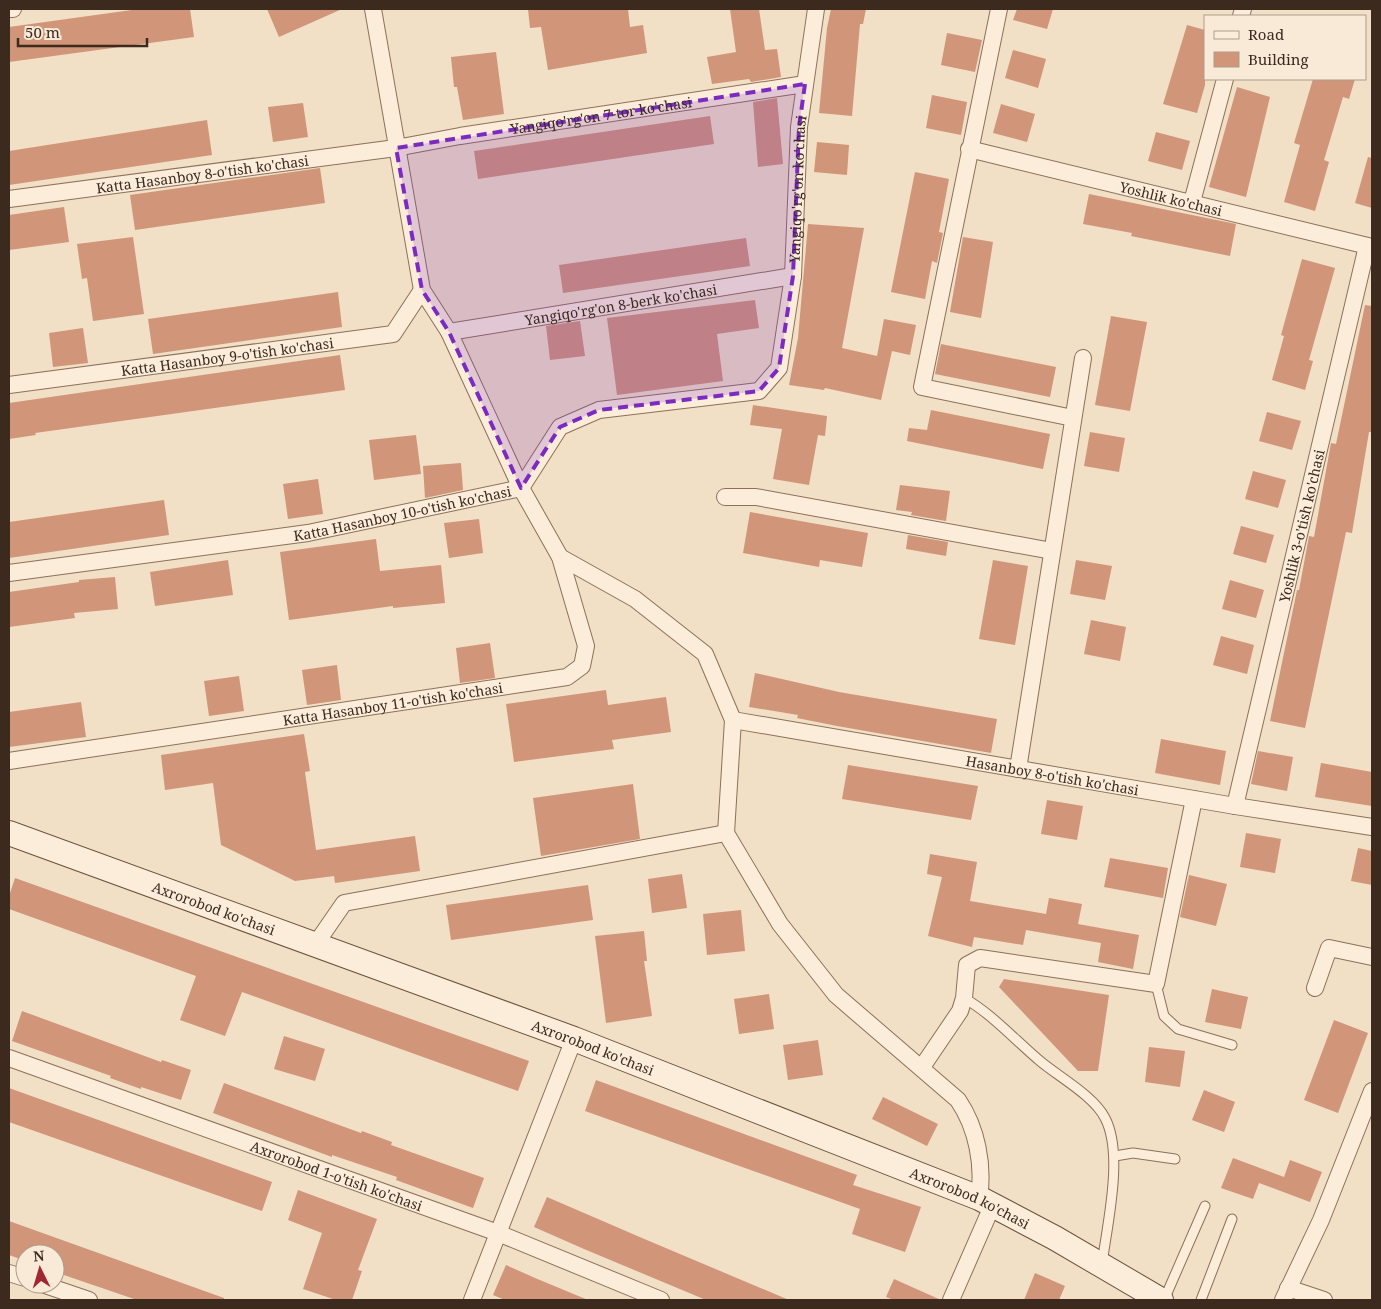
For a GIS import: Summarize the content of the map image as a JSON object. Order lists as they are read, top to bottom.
{
  "streets": {
    "street": [
      "Yangiqo'rg'on 7-tor ko'chasi",
      "Katta Hasanboy 8-o'tish ko'chasi",
      "Yangiqo'rg'on ko'chasi",
      "Yoshlik ko'chasi",
      "Yangiqo'rg'on 8-berk ko'chasi",
      "Katta Hasanboy 9-o'tish ko'chasi",
      "Katta Hasanboy 10-o'tish ko'chasi",
      "Yoshlik 3-o'tish ko'chasi",
      "Katta Hasanboy 11-o'tish ko'chasi",
      "Hasanboy 8-o'tish ko'chasi",
      "Axrorobod ko'chasi",
      "Axrorobod 1-o'tish ko'chasi"
    ]
  },
  "crossings": [
    ["Yangiqo'rg'on 7-tor ko'chasi", "Katta Hasanboy 8-o'tish ko'chasi"],
    ["Yangiqo'rg'on 7-tor ko'chasi", "Yangiqo'rg'on ko'chasi"],
    ["Yangiqo'rg'on ko'chasi", "Yangiqo'rg'on 8-berk ko'chasi"],
    ["Yangiqo'rg'on ko'chasi", "Katta Hasanboy 10-o'tish ko'chasi"],
    ["Yoshlik ko'chasi", "Yoshlik 3-o'tish ko'chasi"],
    ["Yangiqo'rg'on 8-berk ko'chasi", "Katta Hasanboy 11-o'tish ko'chasi"],
    ["Katta Hasanboy 9-o'tish ko'chasi", "Katta Hasanboy 11-o'tish ko'chasi"],
    ["Katta Hasanboy 10-o'tish ko'chasi", "Katta Hasanboy 11-o'tish ko'chasi"],
    ["Yoshlik 3-o'tish ko'chasi", "Hasanboy 8-o'tish ko'chasi"]
  ],
  "legend": ["Road", "Building"],
  "scale_bar": "50 m",
  "north": "top"
}
